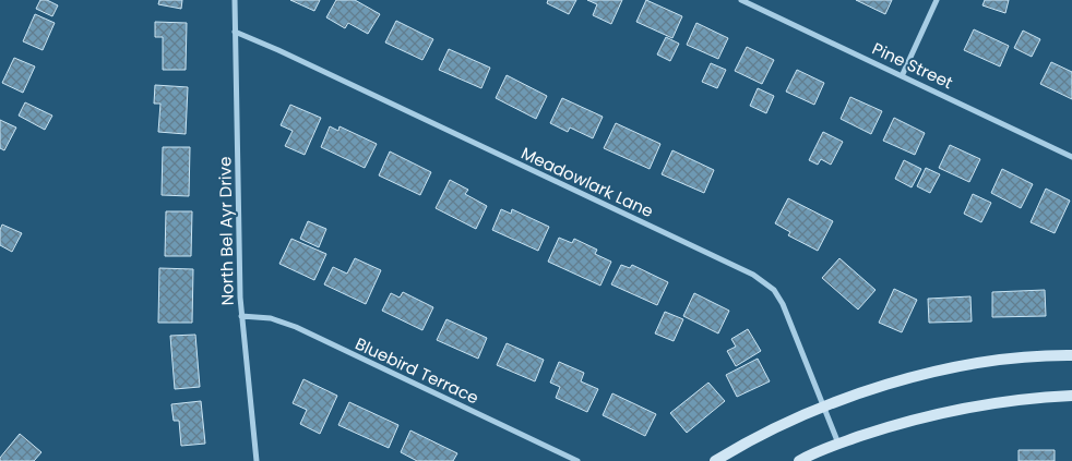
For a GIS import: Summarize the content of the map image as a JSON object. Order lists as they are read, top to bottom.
{
  "streets": {
    "street": [
      "Pine Street",
      "Meadowlark Lane",
      "North Bel Ayr Drive",
      "Bluebird Terrace"
    ]
  },
  "crossings": [
    ["Meadowlark Lane", "North Bel Ayr Drive"],
    ["North Bel Ayr Drive", "Bluebird Terrace"]
  ]
}
